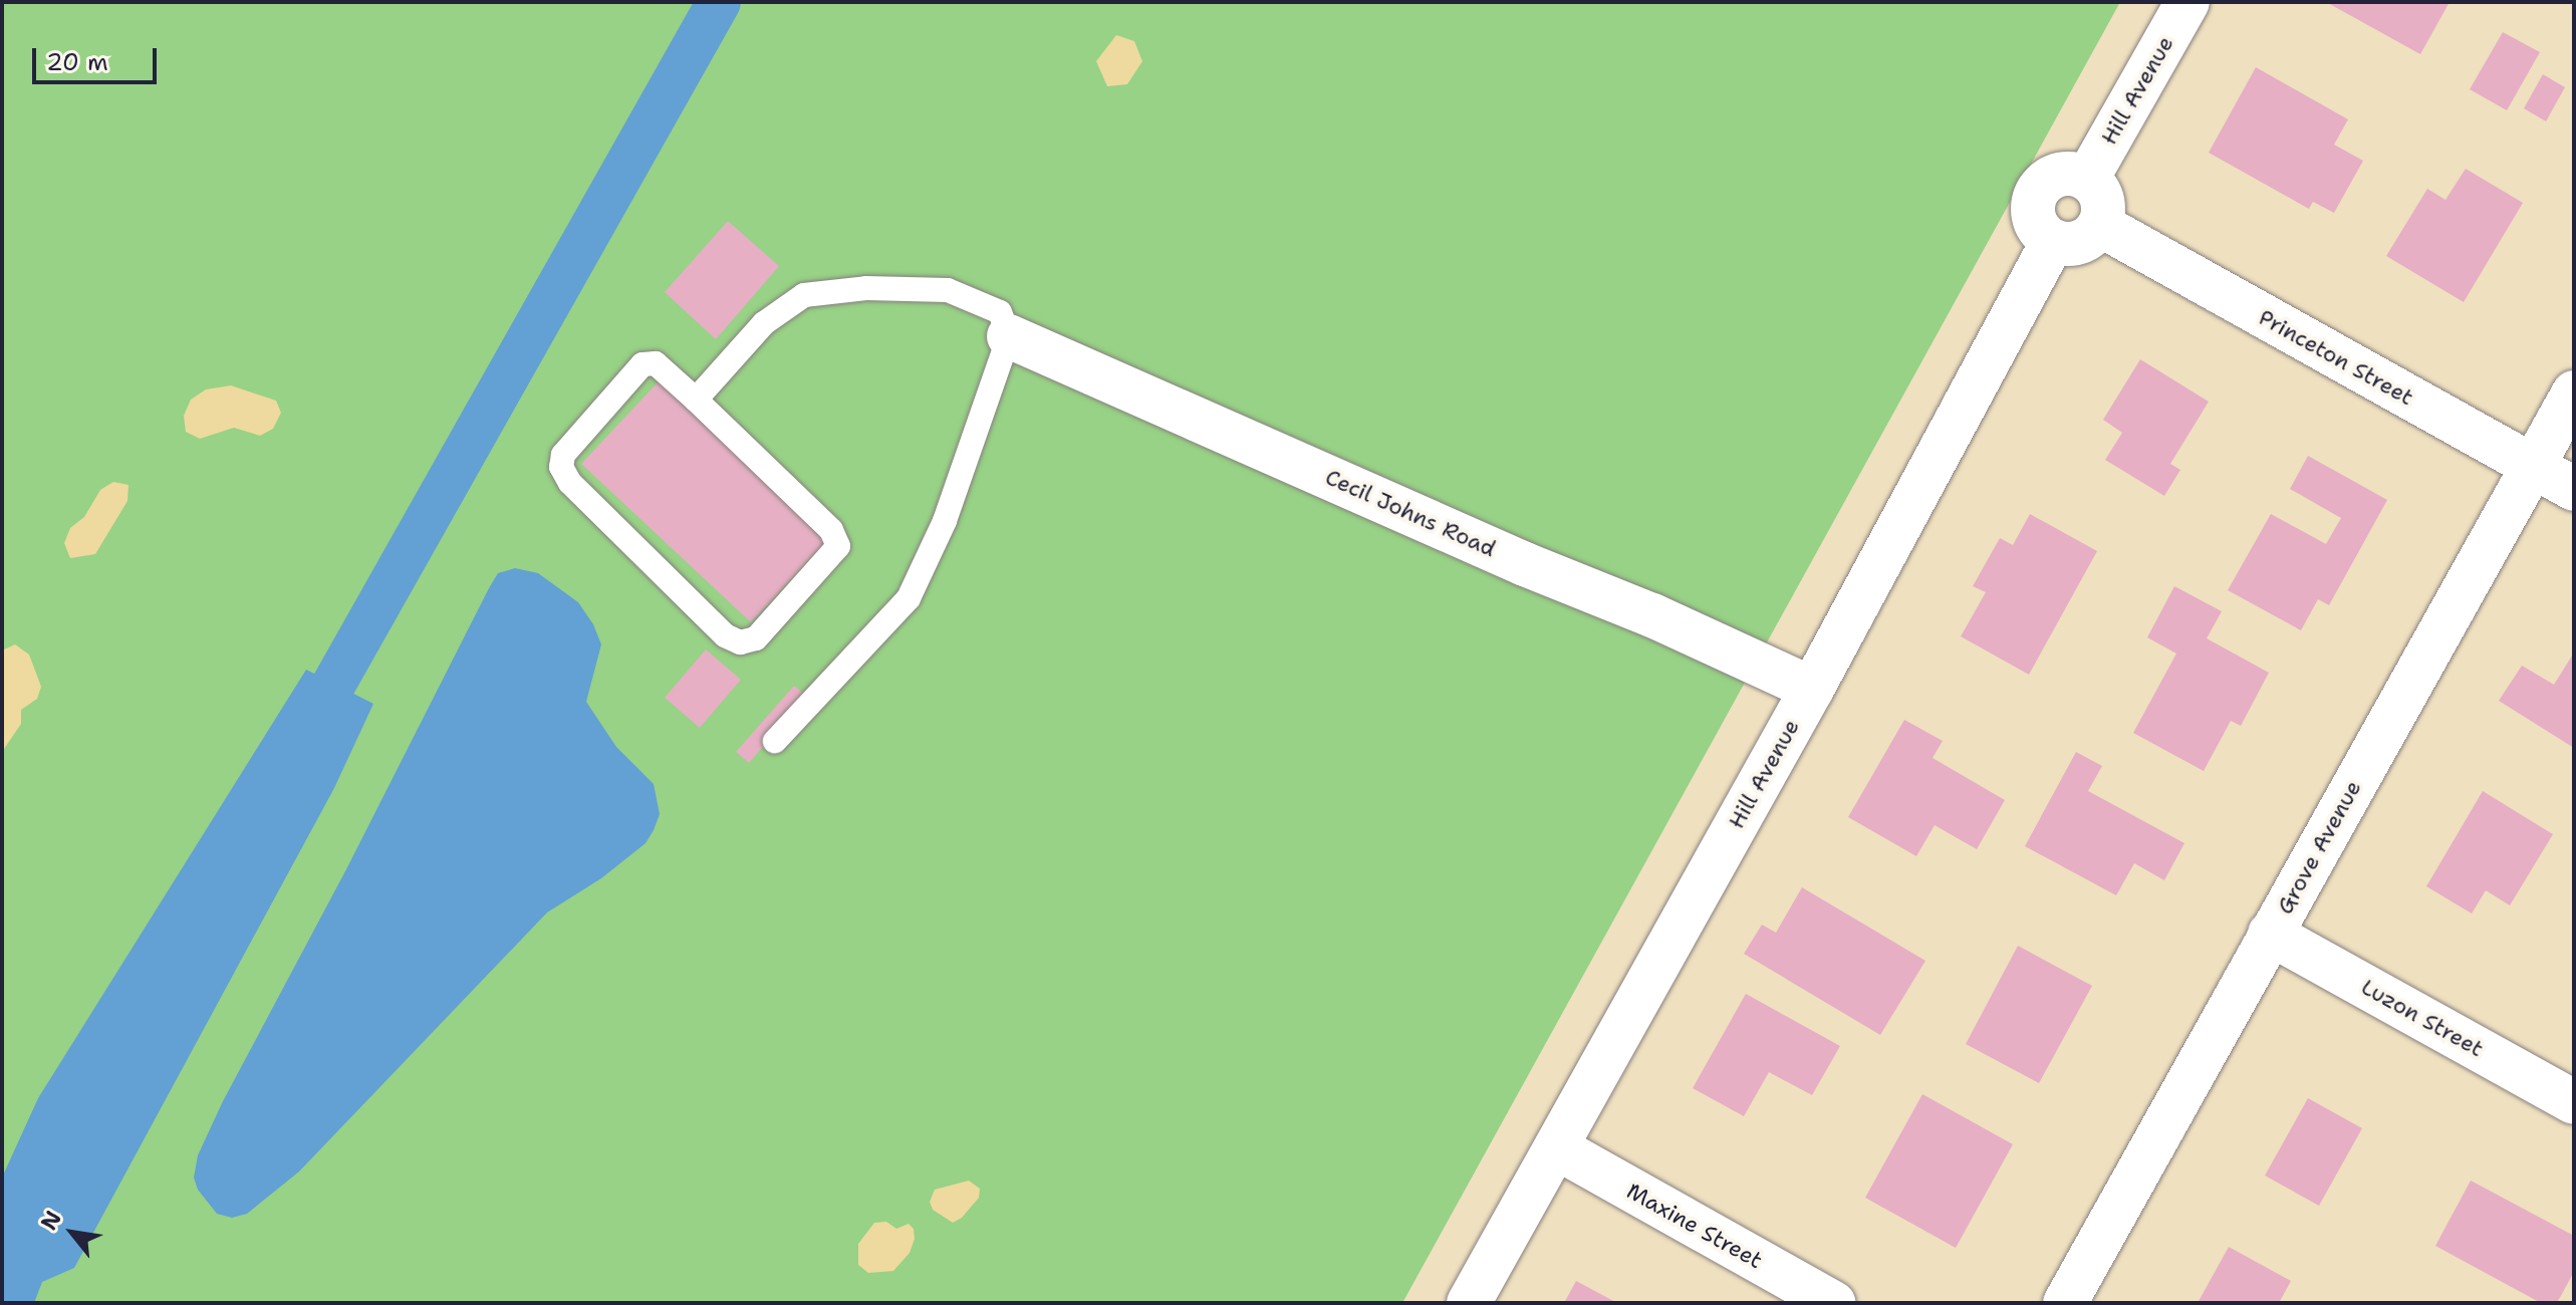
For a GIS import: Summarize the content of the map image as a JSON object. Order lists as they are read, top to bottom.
{
  "streets": {
    "street": [
      "Hill Avenue",
      "Princeton Street",
      "Cecil Johns Road",
      "Grove Avenue",
      "Luzon Street",
      "Maxine Street"
    ]
  },
  "crossings": [
    ["Hill Avenue", "Princeton Street"],
    ["Hill Avenue", "Cecil Johns Road"],
    ["Hill Avenue", "Maxine Street"],
    ["Princeton Street", "Grove Avenue"],
    ["Grove Avenue", "Luzon Street"]
  ],
  "scale_bar": "20 m",
  "north": "top left"
}
